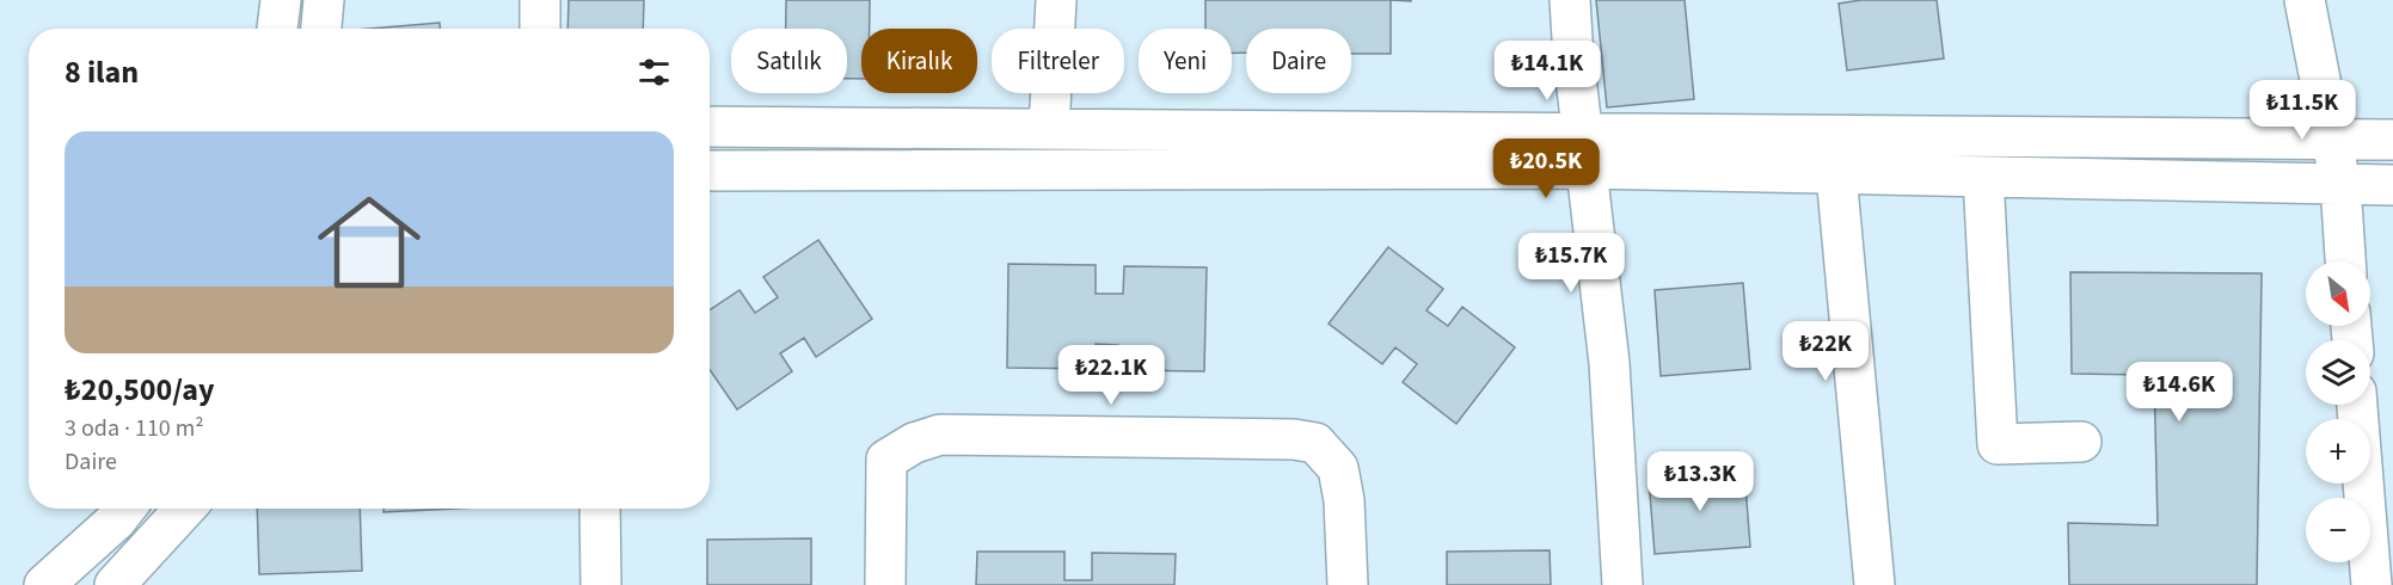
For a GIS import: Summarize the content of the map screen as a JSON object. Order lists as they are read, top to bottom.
{
  "north": "bottom right",
  "page": {
    "chip": [
      "Satılık",
      "Kiralık",
      "Filtreler",
      "Yeni",
      "Daire"
    ],
    "heading": "8 ilan",
    "price": [
      "₺14.1K",
      "₺11.5K",
      "₺20.5K",
      "₺15.7K",
      "₺22K",
      "₺22.1K",
      "₺14.6K",
      "₺13.3K"
    ],
    "list": [
      {
        "name": "₺20,500/ay",
        "note": "3 oda · 110 m² · Daire"
      }
    ],
    "map_buttons": ["+", "−"]
  }
}
